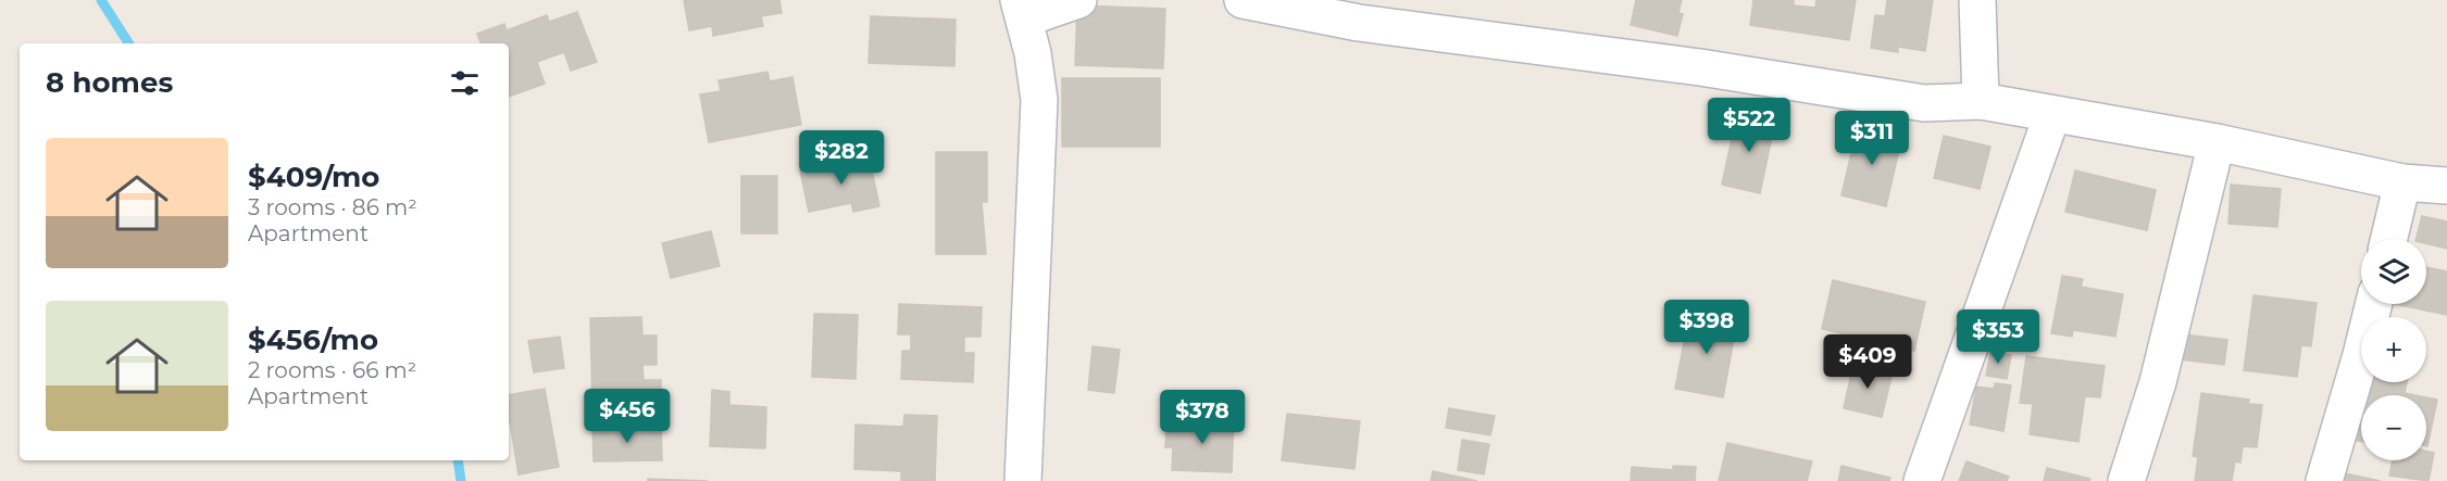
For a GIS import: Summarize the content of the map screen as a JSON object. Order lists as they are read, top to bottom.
{
  "page": {
    "heading": "8 homes",
    "price": [
      "$522",
      "$311",
      "$282",
      "$398",
      "$353",
      "$409",
      "$456",
      "$378"
    ],
    "list": [
      {
        "name": "$409/mo",
        "note": "3 rooms · 86 m² · Apartment"
      },
      {
        "name": "$456/mo",
        "note": "2 rooms · 66 m² · Apartment"
      }
    ],
    "map_buttons": ["+", "−"]
  }
}
